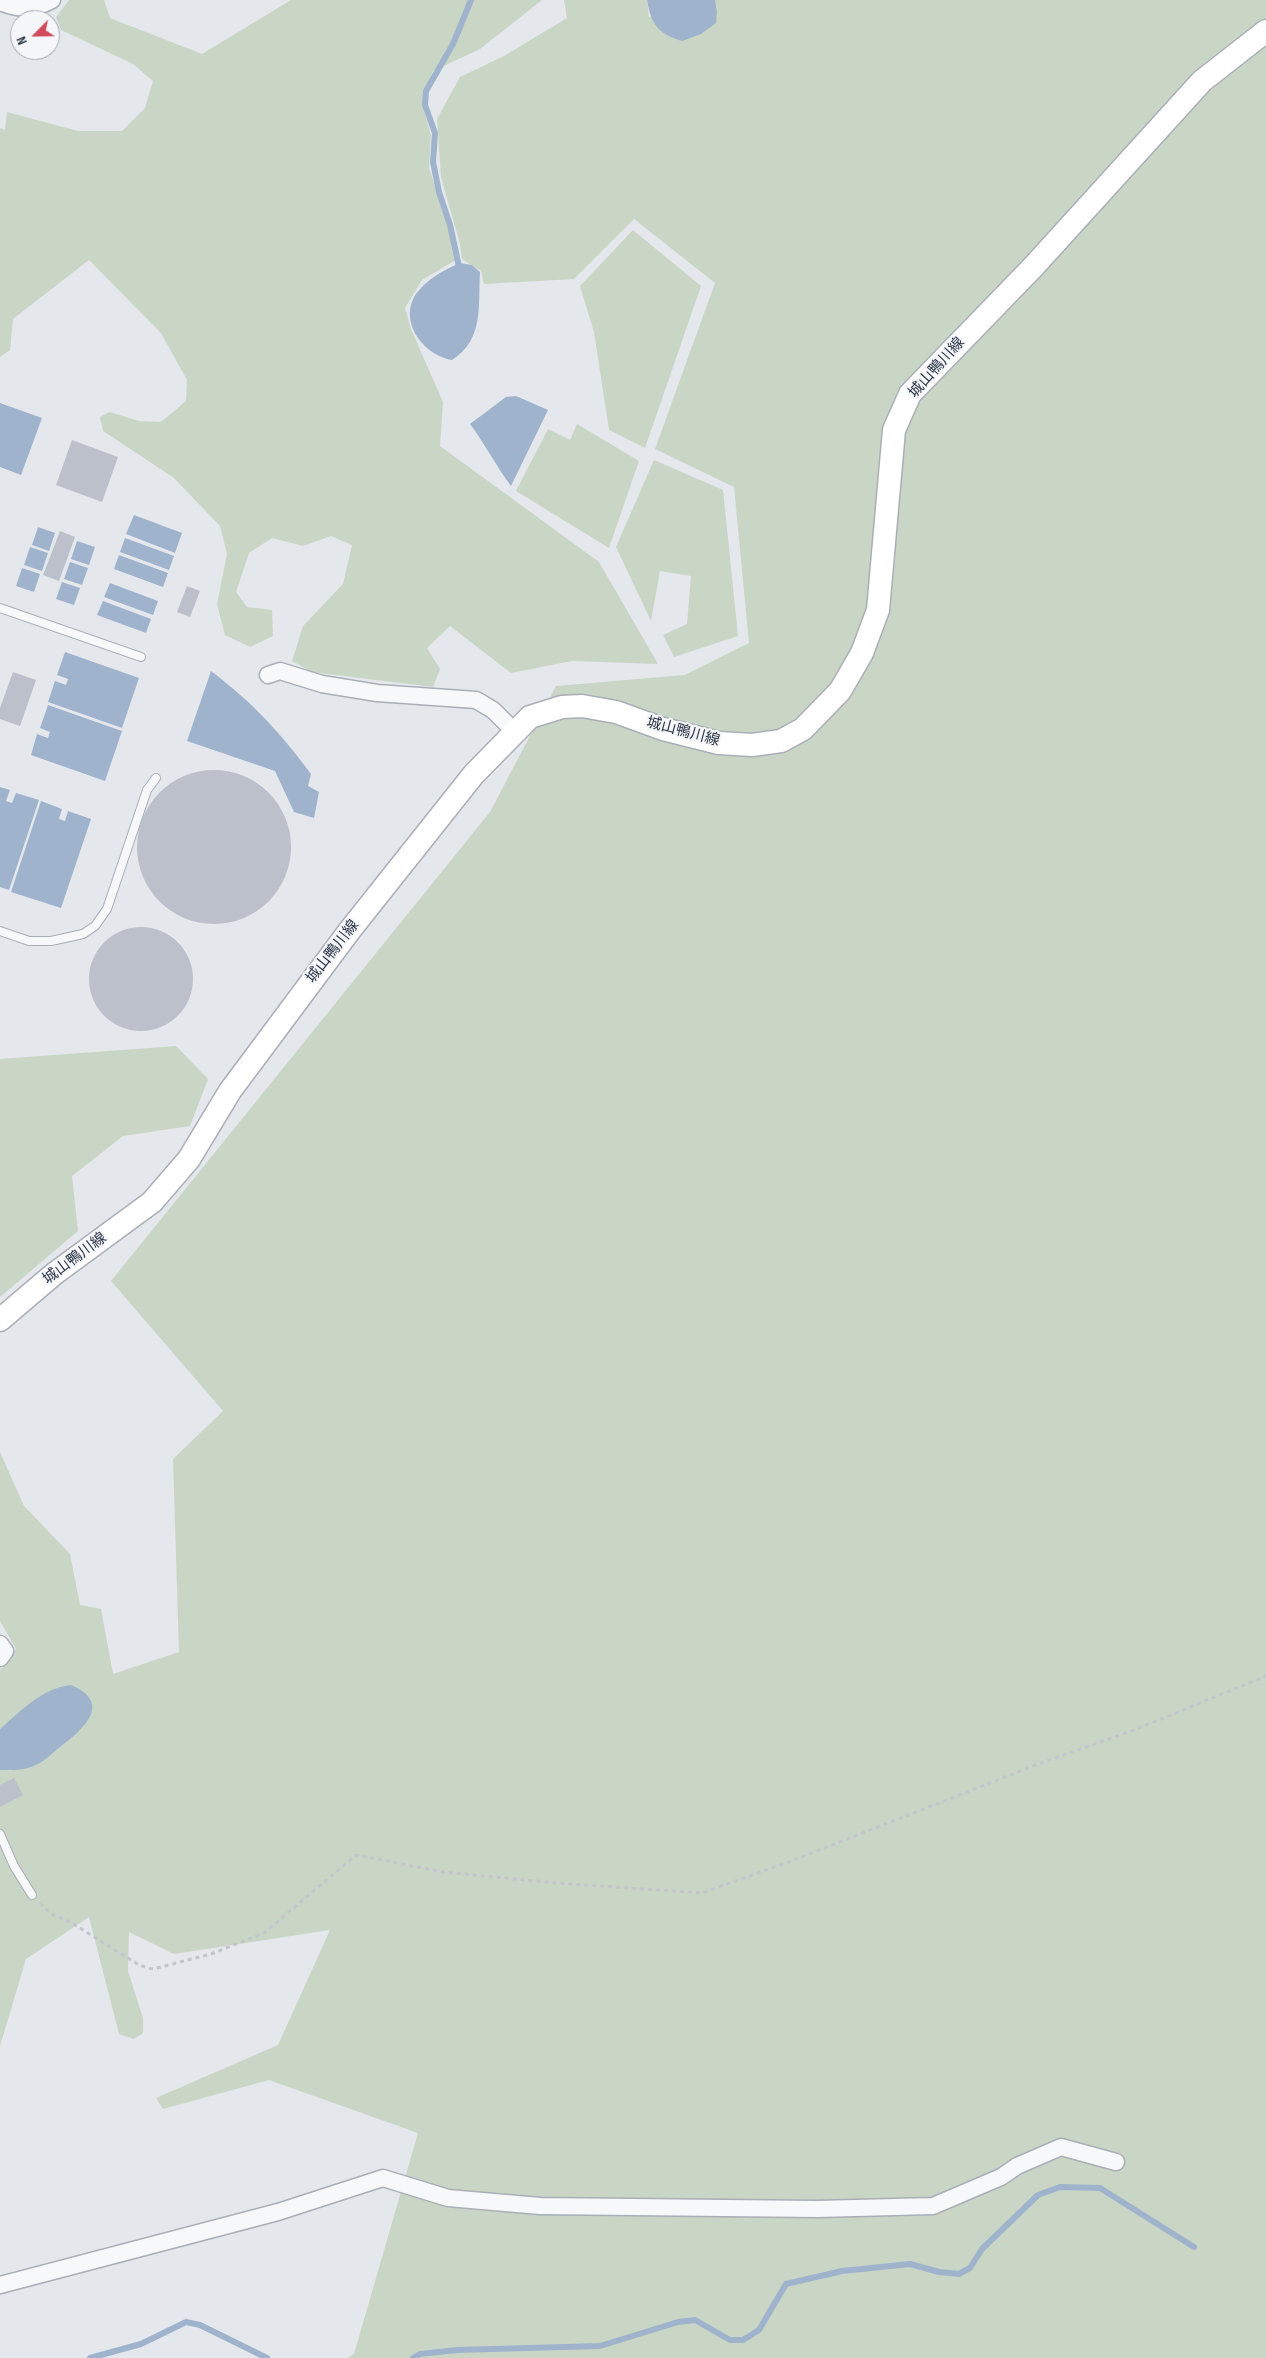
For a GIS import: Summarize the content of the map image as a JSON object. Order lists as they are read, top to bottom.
{
  "streets": {
    "main road": ["城山鴨川線"]
  },
  "north": "bottom left"
}
